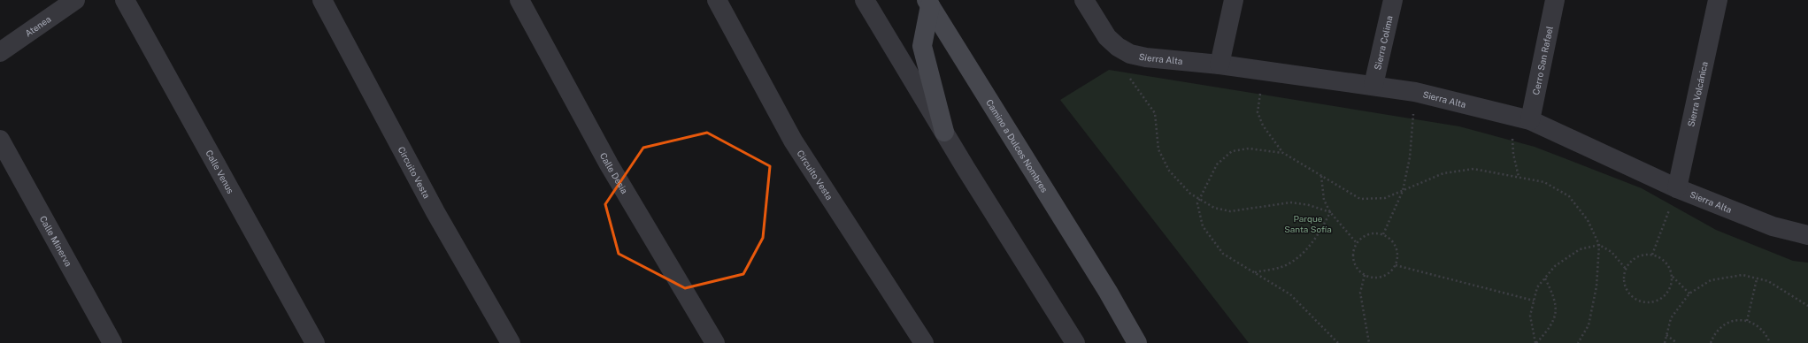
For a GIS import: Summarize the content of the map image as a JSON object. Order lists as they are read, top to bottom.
{
  "streets": {
    "main road": ["Camino a Dulces Nombres"],
    "street": [
      "Atenea",
      "Sierra Colima",
      "Sierra Alta",
      "Cerro San Rafael",
      "Sierra Volcánica",
      "Calle Venus",
      "Circuito Vesta",
      "Calle Desia",
      "Calle Minerva"
    ]
  },
  "crossings": [
    ["Sierra Colima", "Sierra Alta"],
    ["Sierra Alta", "Cerro San Rafael"],
    ["Sierra Alta", "Sierra Volcánica"]
  ],
  "parks": ["Parque Santa Sofía"]
}
